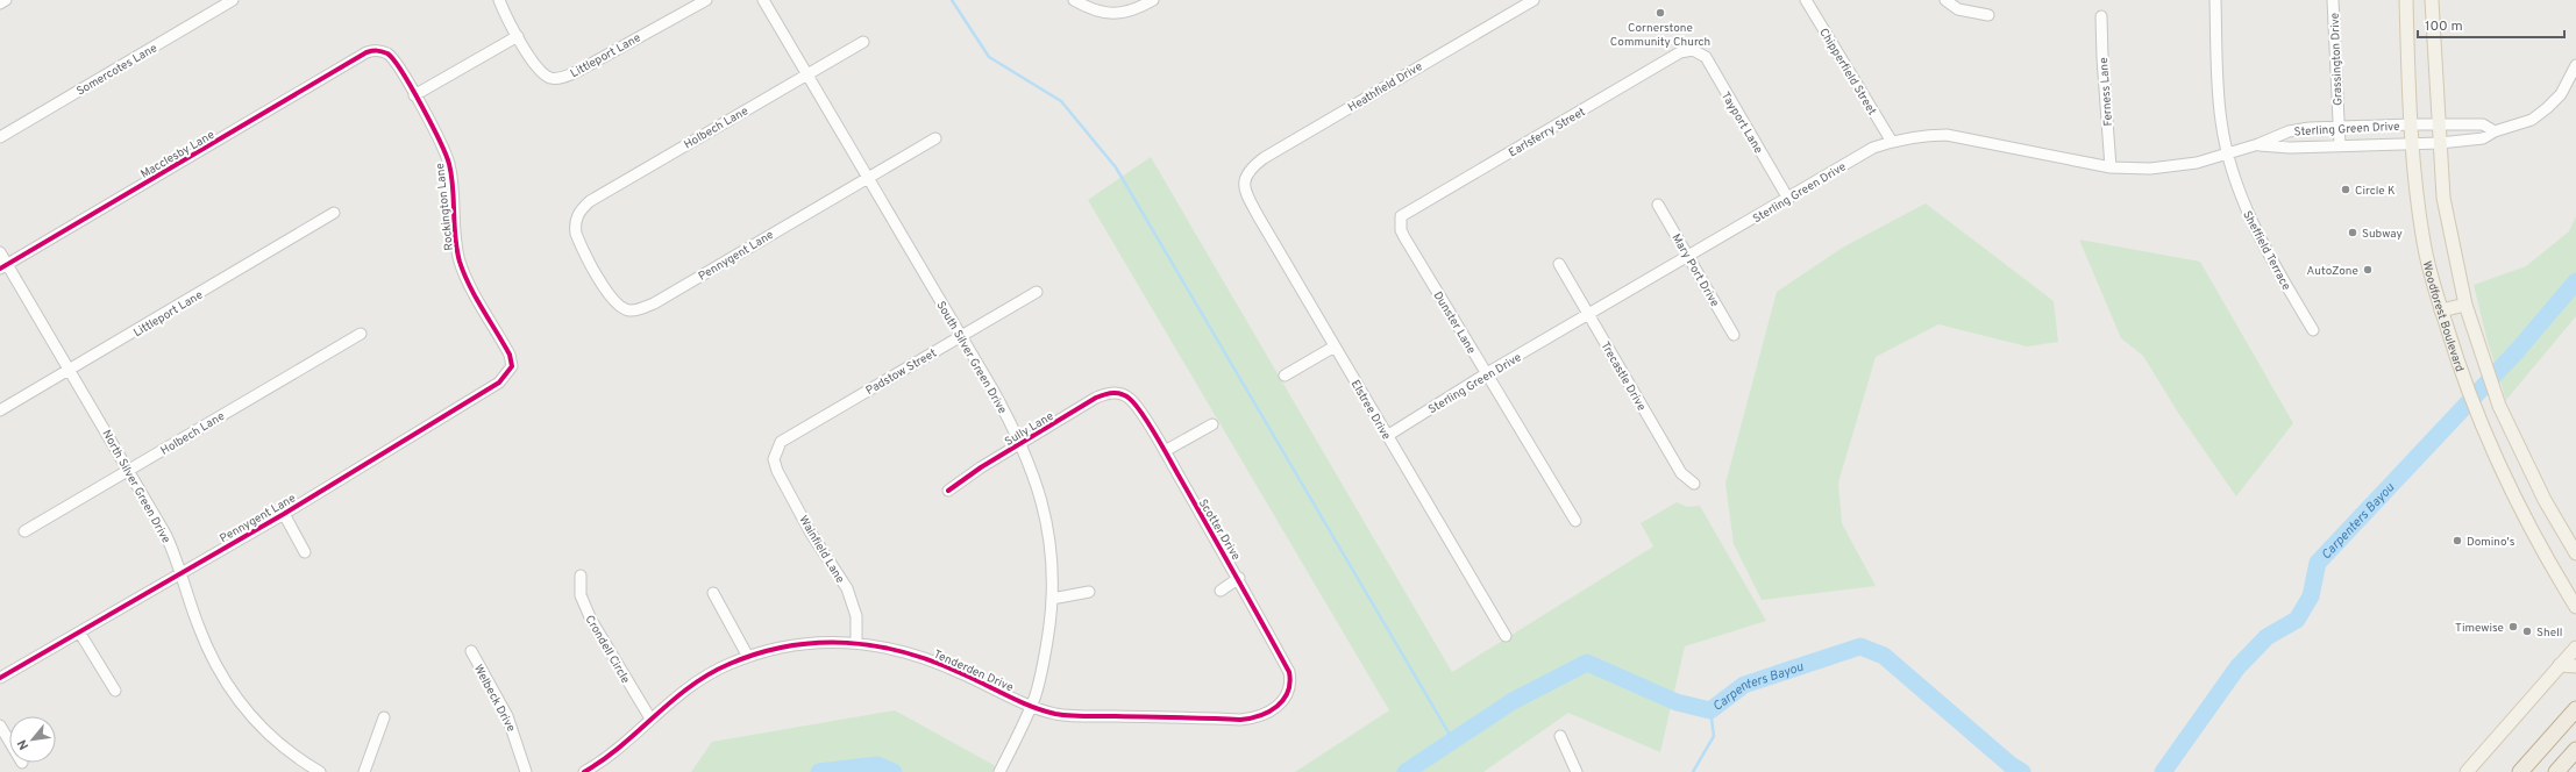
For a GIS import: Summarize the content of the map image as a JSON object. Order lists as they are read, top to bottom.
{
  "streets": {
    "main road": ["Woodforest Boulevard"],
    "street": [
      "Littleport Lane",
      "Grassington Drive",
      "Somercotes Lane",
      "Chipperfield Street",
      "Heathfield Drive",
      "Ferness Lane",
      "Tayport Lane",
      "Holbech Lane",
      "Sterling Green Drive",
      "Earlsferry Street",
      "Macclesby Lane",
      "Rockington Lane",
      "Sheffield Terrace",
      "Pennygent Lane",
      "Mary Port Drive",
      "Dunster Lane",
      "South Silver Green Drive",
      "Padstow Street",
      "Trecastle Drive",
      "Elstree Drive",
      "Sully Lane",
      "North Silver Green Drive",
      "Scotter Drive",
      "Wainfield Lane",
      "Crondell Circle",
      "Tenderden Drive",
      "Welbeck Drive"
    ]
  },
  "crossings": [
    ["Littleport Lane", "North Silver Green Drive"],
    ["Grassington Drive", "Sterling Green Drive"],
    ["Chipperfield Street", "Sterling Green Drive"],
    ["Heathfield Drive", "Elstree Drive"],
    ["Ferness Lane", "Sterling Green Drive"],
    ["Tayport Lane", "Sterling Green Drive"],
    ["Tayport Lane", "Earlsferry Street"],
    ["Holbech Lane", "Pennygent Lane"],
    ["Holbech Lane", "South Silver Green Drive"],
    ["Holbech Lane", "North Silver Green Drive"],
    ["Sterling Green Drive", "Sheffield Terrace"],
    ["Sterling Green Drive", "Mary Port Drive"],
    ["Sterling Green Drive", "Woodforest Boulevard"],
    ["Sterling Green Drive", "Dunster Lane"],
    ["Sterling Green Drive", "Trecastle Drive"],
    ["Sterling Green Drive", "Elstree Drive"],
    ["Earlsferry Street", "Dunster Lane"],
    ["Macclesby Lane", "Rockington Lane"],
    ["Macclesby Lane", "North Silver Green Drive"],
    ["Rockington Lane", "Pennygent Lane"],
    ["Pennygent Lane", "South Silver Green Drive"],
    ["Pennygent Lane", "North Silver Green Drive"],
    ["South Silver Green Drive", "Padstow Street"],
    ["South Silver Green Drive", "Sully Lane"],
    ["South Silver Green Drive", "Tenderden Drive"],
    ["Padstow Street", "Wainfield Lane"],
    ["Sully Lane", "Scotter Drive"],
    ["Scotter Drive", "Tenderden Drive"],
    ["Wainfield Lane", "Tenderden Drive"],
    ["Crondell Circle", "Tenderden Drive"]
  ],
  "water": ["Carpenters Bayou"],
  "places": [
    "Cornerstone Community Church",
    "Circle K",
    "Subway",
    "AutoZone",
    "Domino's",
    "Timewise",
    "Shell"
  ],
  "scale_bar": "100 m",
  "north": "bottom left"
}
